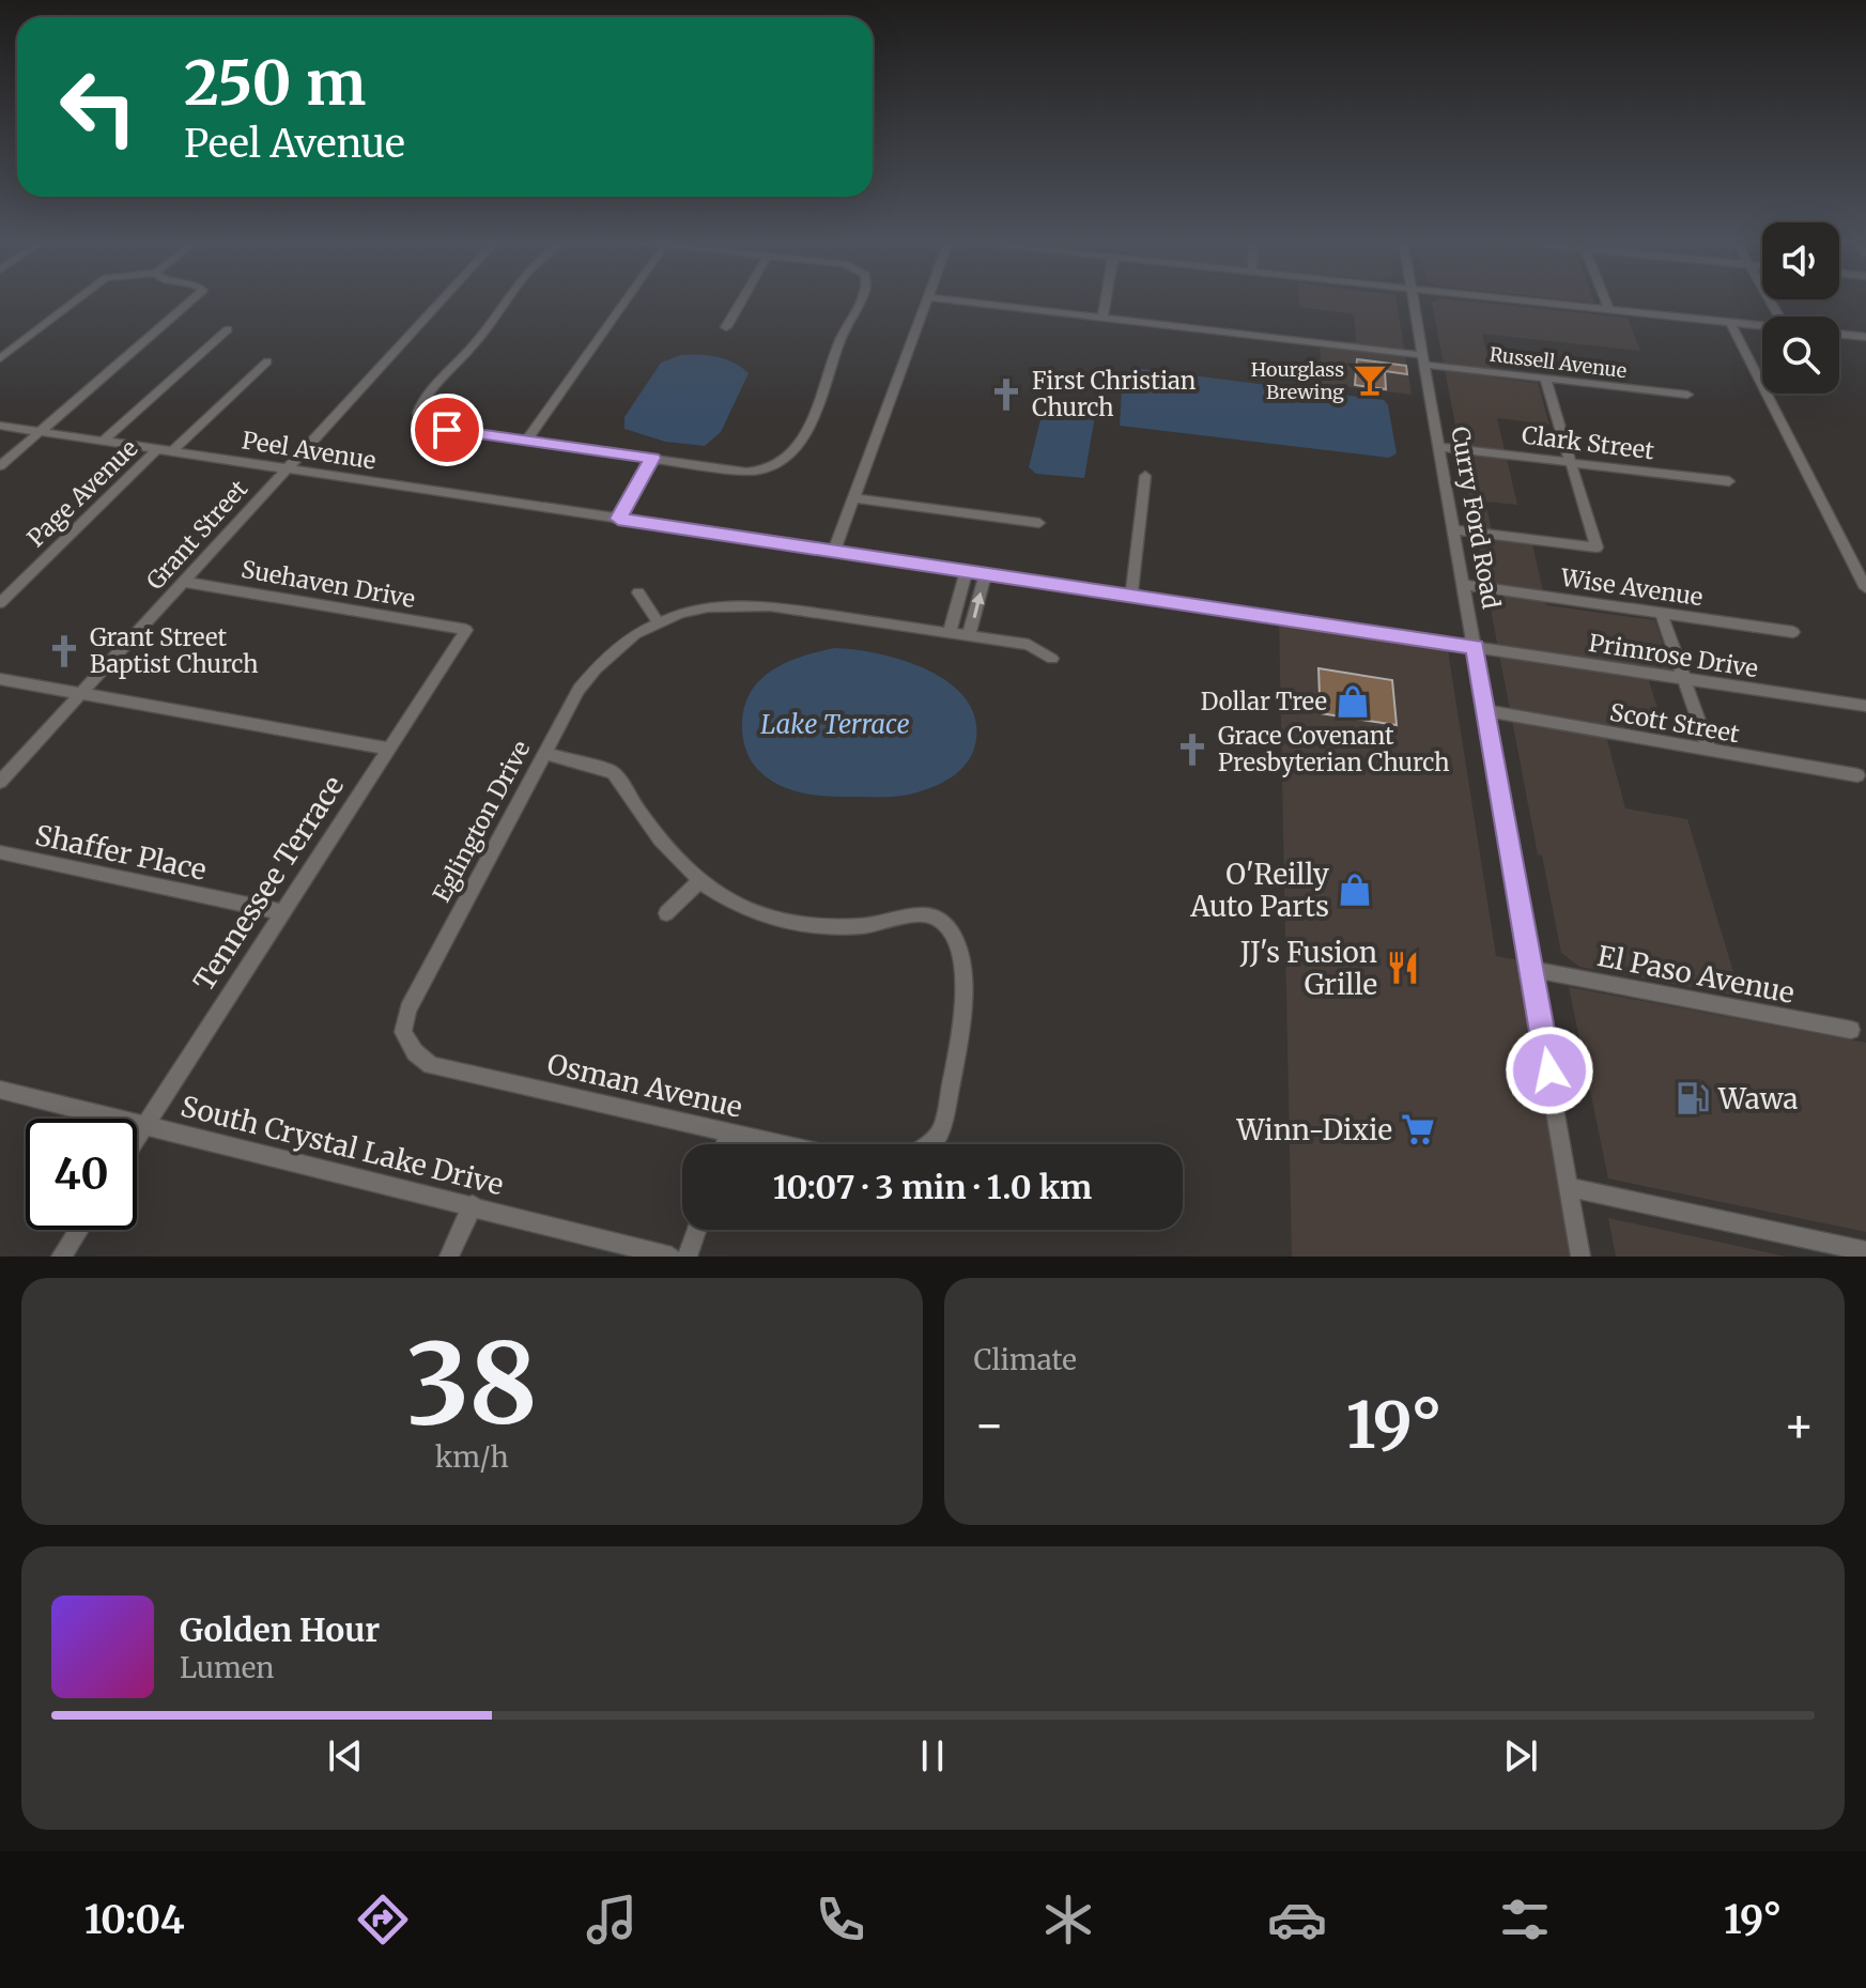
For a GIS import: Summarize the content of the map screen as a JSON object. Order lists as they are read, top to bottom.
{
  "streets": {
    "street": [
      "Russell Avenue",
      "Clark Street",
      "Peel Avenue",
      "Page Avenue",
      "Curry Ford Road",
      "Grant Street",
      "Suehaven Drive",
      "Wise Avenue",
      "Primrose Drive",
      "Scott Street",
      "Eglington Drive",
      "Shaffer Place",
      "Tennessee Terrace",
      "El Paso Avenue",
      "Osman Avenue",
      "South Crystal Lake Drive"
    ]
  },
  "crossings": [
    ["Russell Avenue", "Curry Ford Road"],
    ["Clark Street", "Curry Ford Road"],
    ["Peel Avenue", "Page Avenue"],
    ["Peel Avenue", "Curry Ford Road"],
    ["Peel Avenue", "Grant Street"],
    ["Peel Avenue", "Primrose Drive"],
    ["Curry Ford Road", "Wise Avenue"],
    ["Curry Ford Road", "Primrose Drive"],
    ["Curry Ford Road", "Scott Street"],
    ["Curry Ford Road", "El Paso Avenue"],
    ["Grant Street", "Suehaven Drive"],
    ["Suehaven Drive", "Tennessee Terrace"],
    ["Eglington Drive", "Osman Avenue"],
    ["Shaffer Place", "Tennessee Terrace"],
    ["Tennessee Terrace", "South Crystal Lake Drive"]
  ],
  "water": ["Lake Terrace"],
  "places": {
    "bar": ["Hourglass Brewing"],
    "church": ["First Christian Church", "Grant Street Baptist Church", "Grace Covenant Presbyterian Church"],
    "shop": ["Dollar Tree", "O'Reilly Auto Parts"],
    "restaurant": ["JJ's Fusion Grille"],
    "fuel station": ["Wawa"],
    "supermarket": ["Winn-Dixie"]
  },
  "page": {
    "turn": ["250 m", "Peel Avenue"],
    "limit": "40",
    "trip": "10:07 · 3 min · 1.0 km",
    "tile": [
      ["38", "km/h"],
      "Climate"
    ],
    "heat": ["−", "19°", "+"],
    "song": ["Golden Hour", "Lumen"],
    "tabs": ["10:04", "19°"]
  }
}
